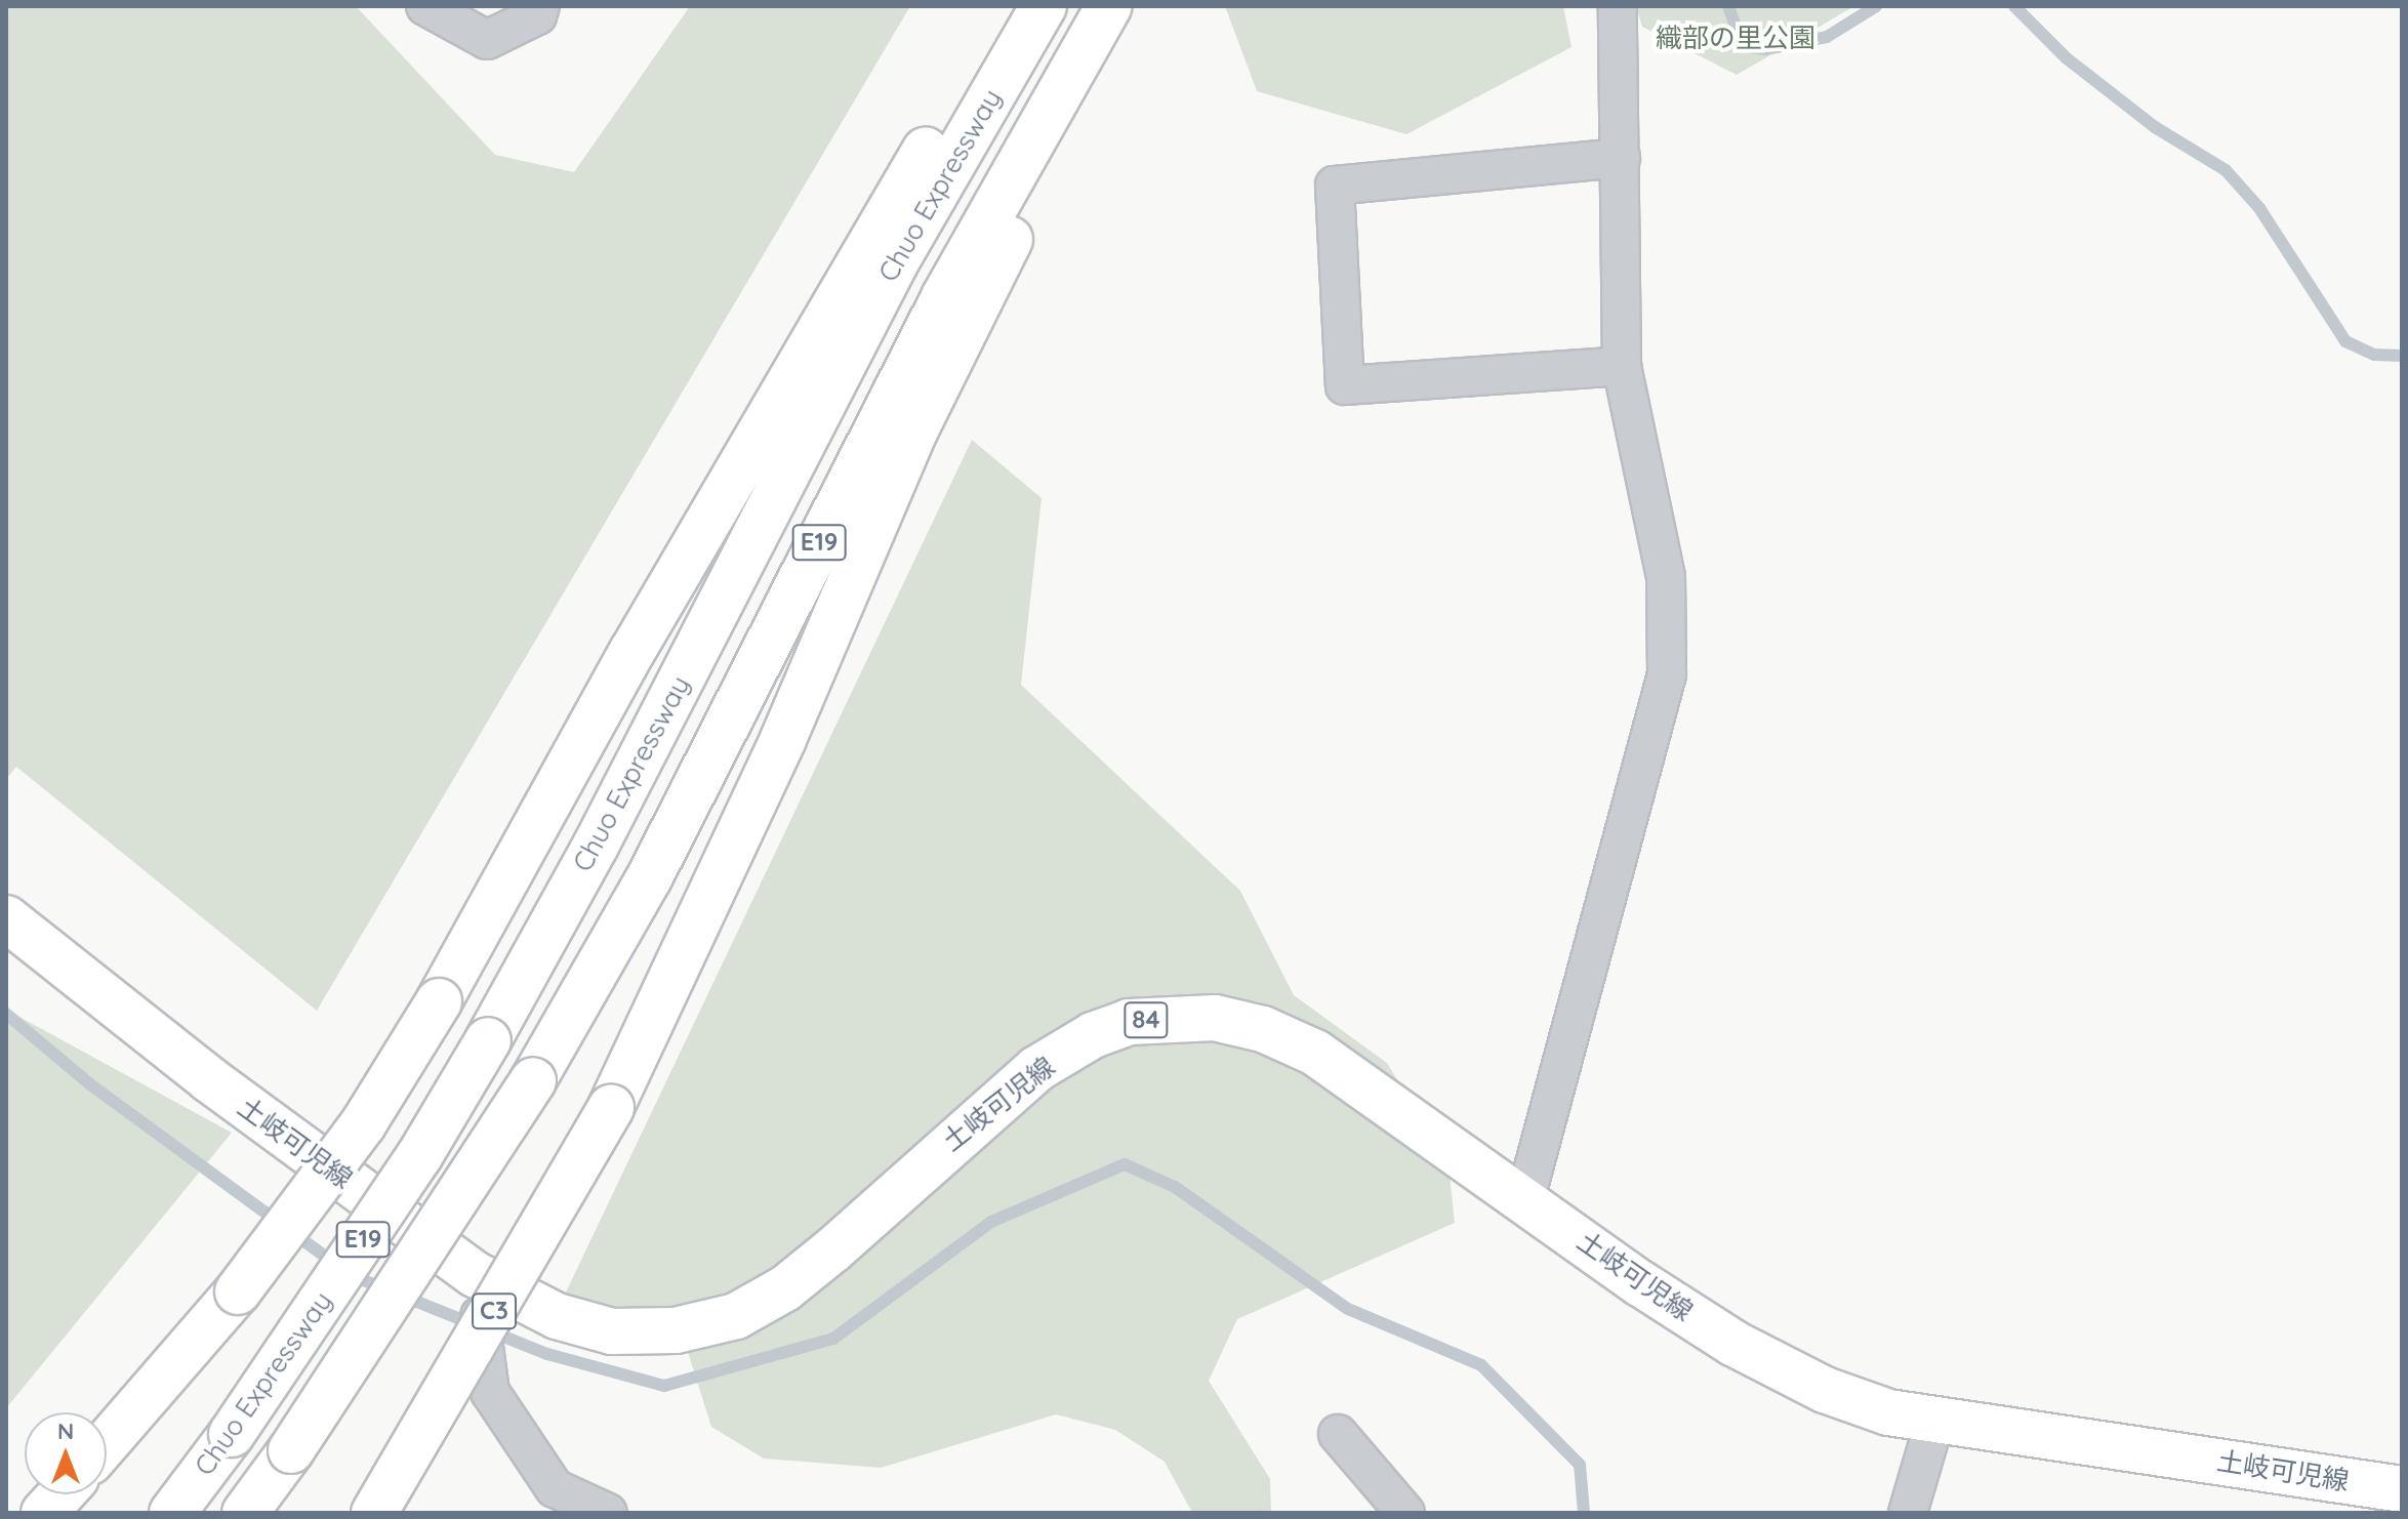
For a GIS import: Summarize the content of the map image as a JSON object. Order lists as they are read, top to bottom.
{
  "streets": {
    "main road": [
      "Chuo Expressway",
      "E19",
      "84",
      "土岐可児線",
      "C3"
    ]
  },
  "parks": ["織部の里公園"],
  "north": "top"
}
